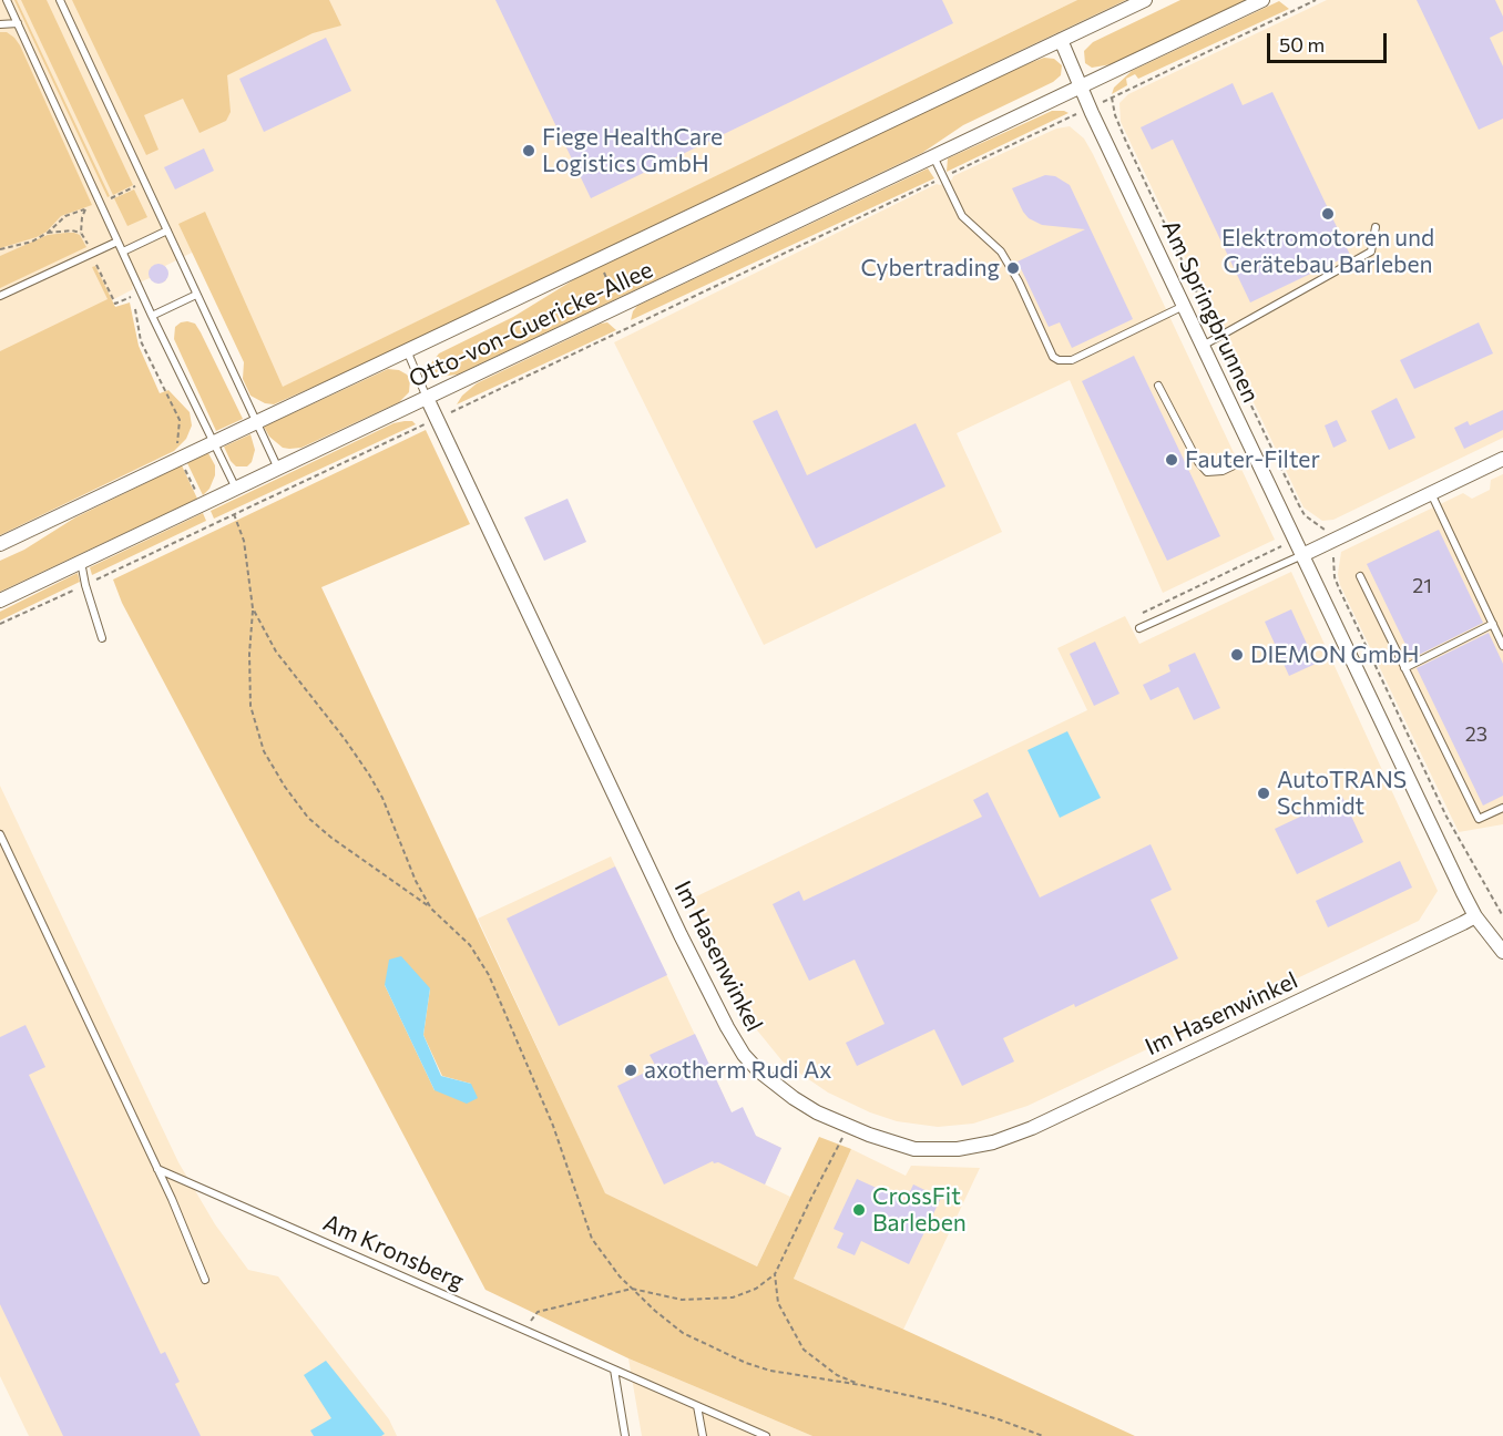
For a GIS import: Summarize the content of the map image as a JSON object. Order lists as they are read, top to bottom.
{
  "streets": {
    "street": ["Am Springbrunnen", "Otto-von-Guericke-Allee", "Im Hasenwinkel"],
    "lane": ["Am Kronsberg"]
  },
  "crossings": [
    ["Am Springbrunnen", "Otto-von-Guericke-Allee"],
    ["Am Springbrunnen", "Im Hasenwinkel"],
    ["Otto-von-Guericke-Allee", "Im Hasenwinkel"]
  ],
  "places": [
    "Fiege HealthCare Logistics GmbH",
    "Elektromotoren und Gerätebau Barleben",
    "Cybertrading",
    "Fauter-Filter",
    "DIEMON GmbH",
    "AutoTRANS Schmidt",
    "axotherm Rudi Ax",
    "CrossFit Barleben"
  ],
  "house_numbers": ["21", "23"],
  "scale_bar": "50 m"
}
